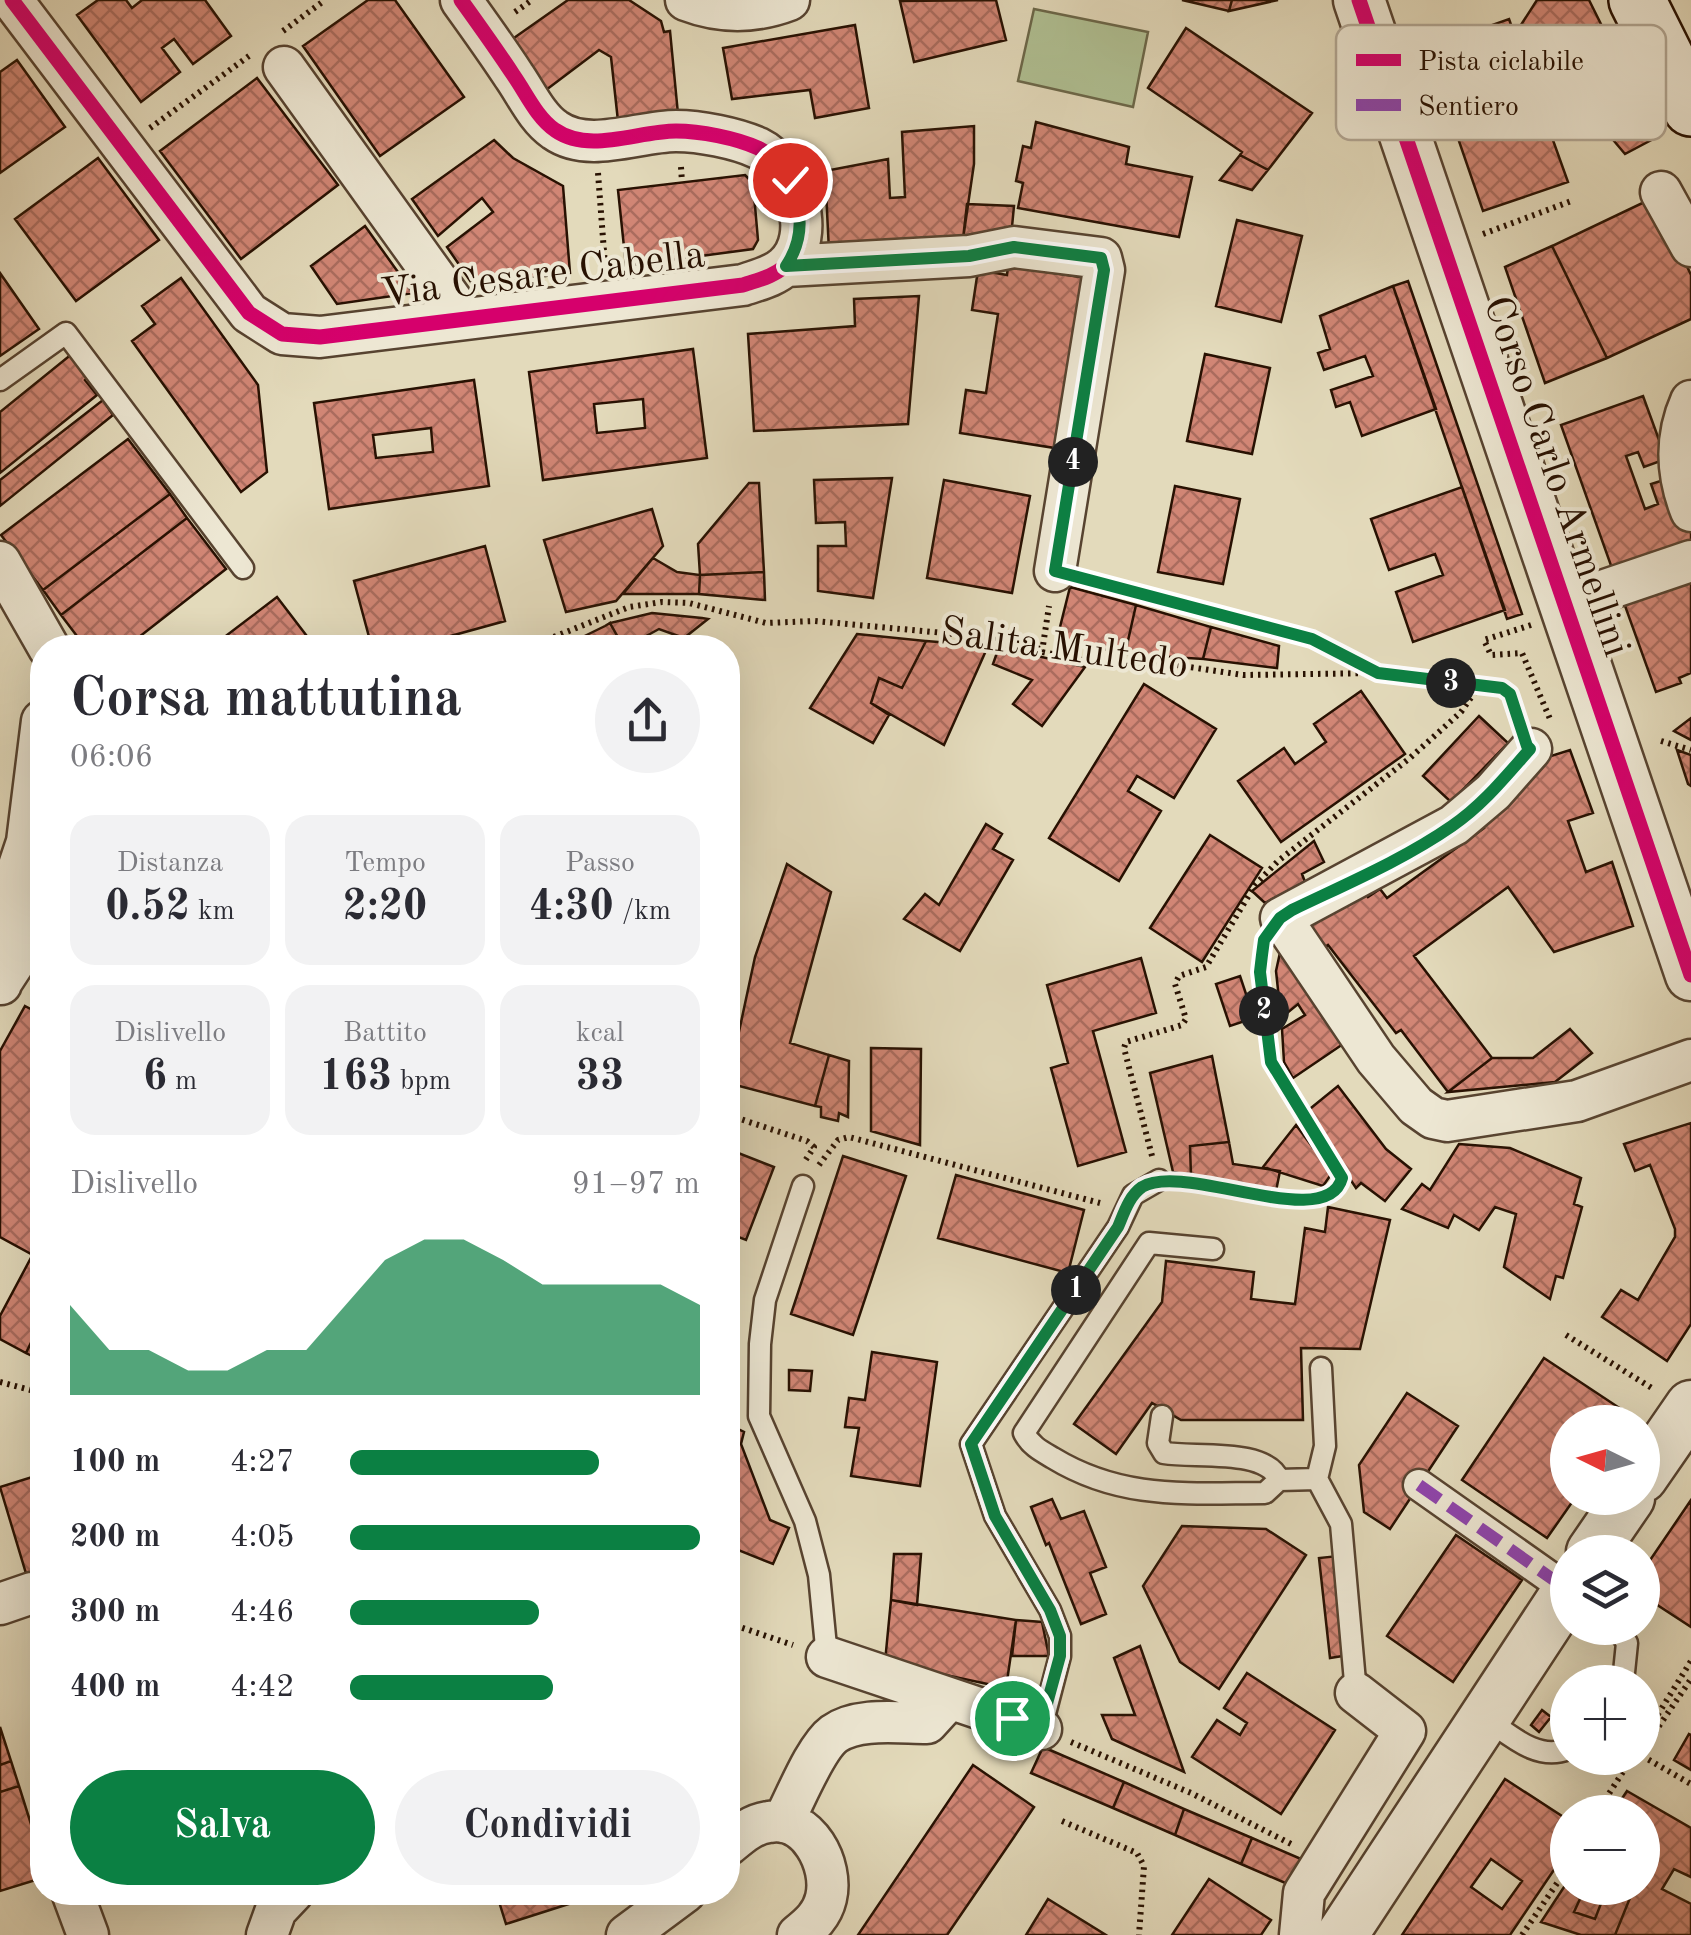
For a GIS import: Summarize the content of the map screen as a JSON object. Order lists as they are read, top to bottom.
{
  "streets": {
    "street": ["Via Cesare Cabella", "Corso Carlo Armellini"],
    "path": ["Salita Multedo"]
  },
  "legend": ["Pista ciclabile", "Sentiero"],
  "north": "left",
  "page": {
    "pins": [
      "4",
      "3",
      "2",
      "1"
    ],
    "heading": ["Corsa mattutina", "06:06"],
    "stats": [
      ["Distanza", "0.52 km"],
      ["Tempo", "2:20"],
      ["Passo", "4:30 /km"],
      ["Dislivello", "6 m"],
      ["Battito", "163 bpm"],
      ["kcal", "33"]
    ],
    "chart": ["Dislivello", "91–97 m"],
    "map_buttons": ["+", "−"],
    "list": [
      {
        "name": "100 m",
        "note": "4:27"
      },
      {
        "name": "200 m",
        "note": "4:05"
      },
      {
        "name": "300 m",
        "note": "4:46"
      },
      {
        "name": "400 m",
        "note": "4:42"
      }
    ],
    "buttons": ["Salva", "Condividi"]
  }
}
